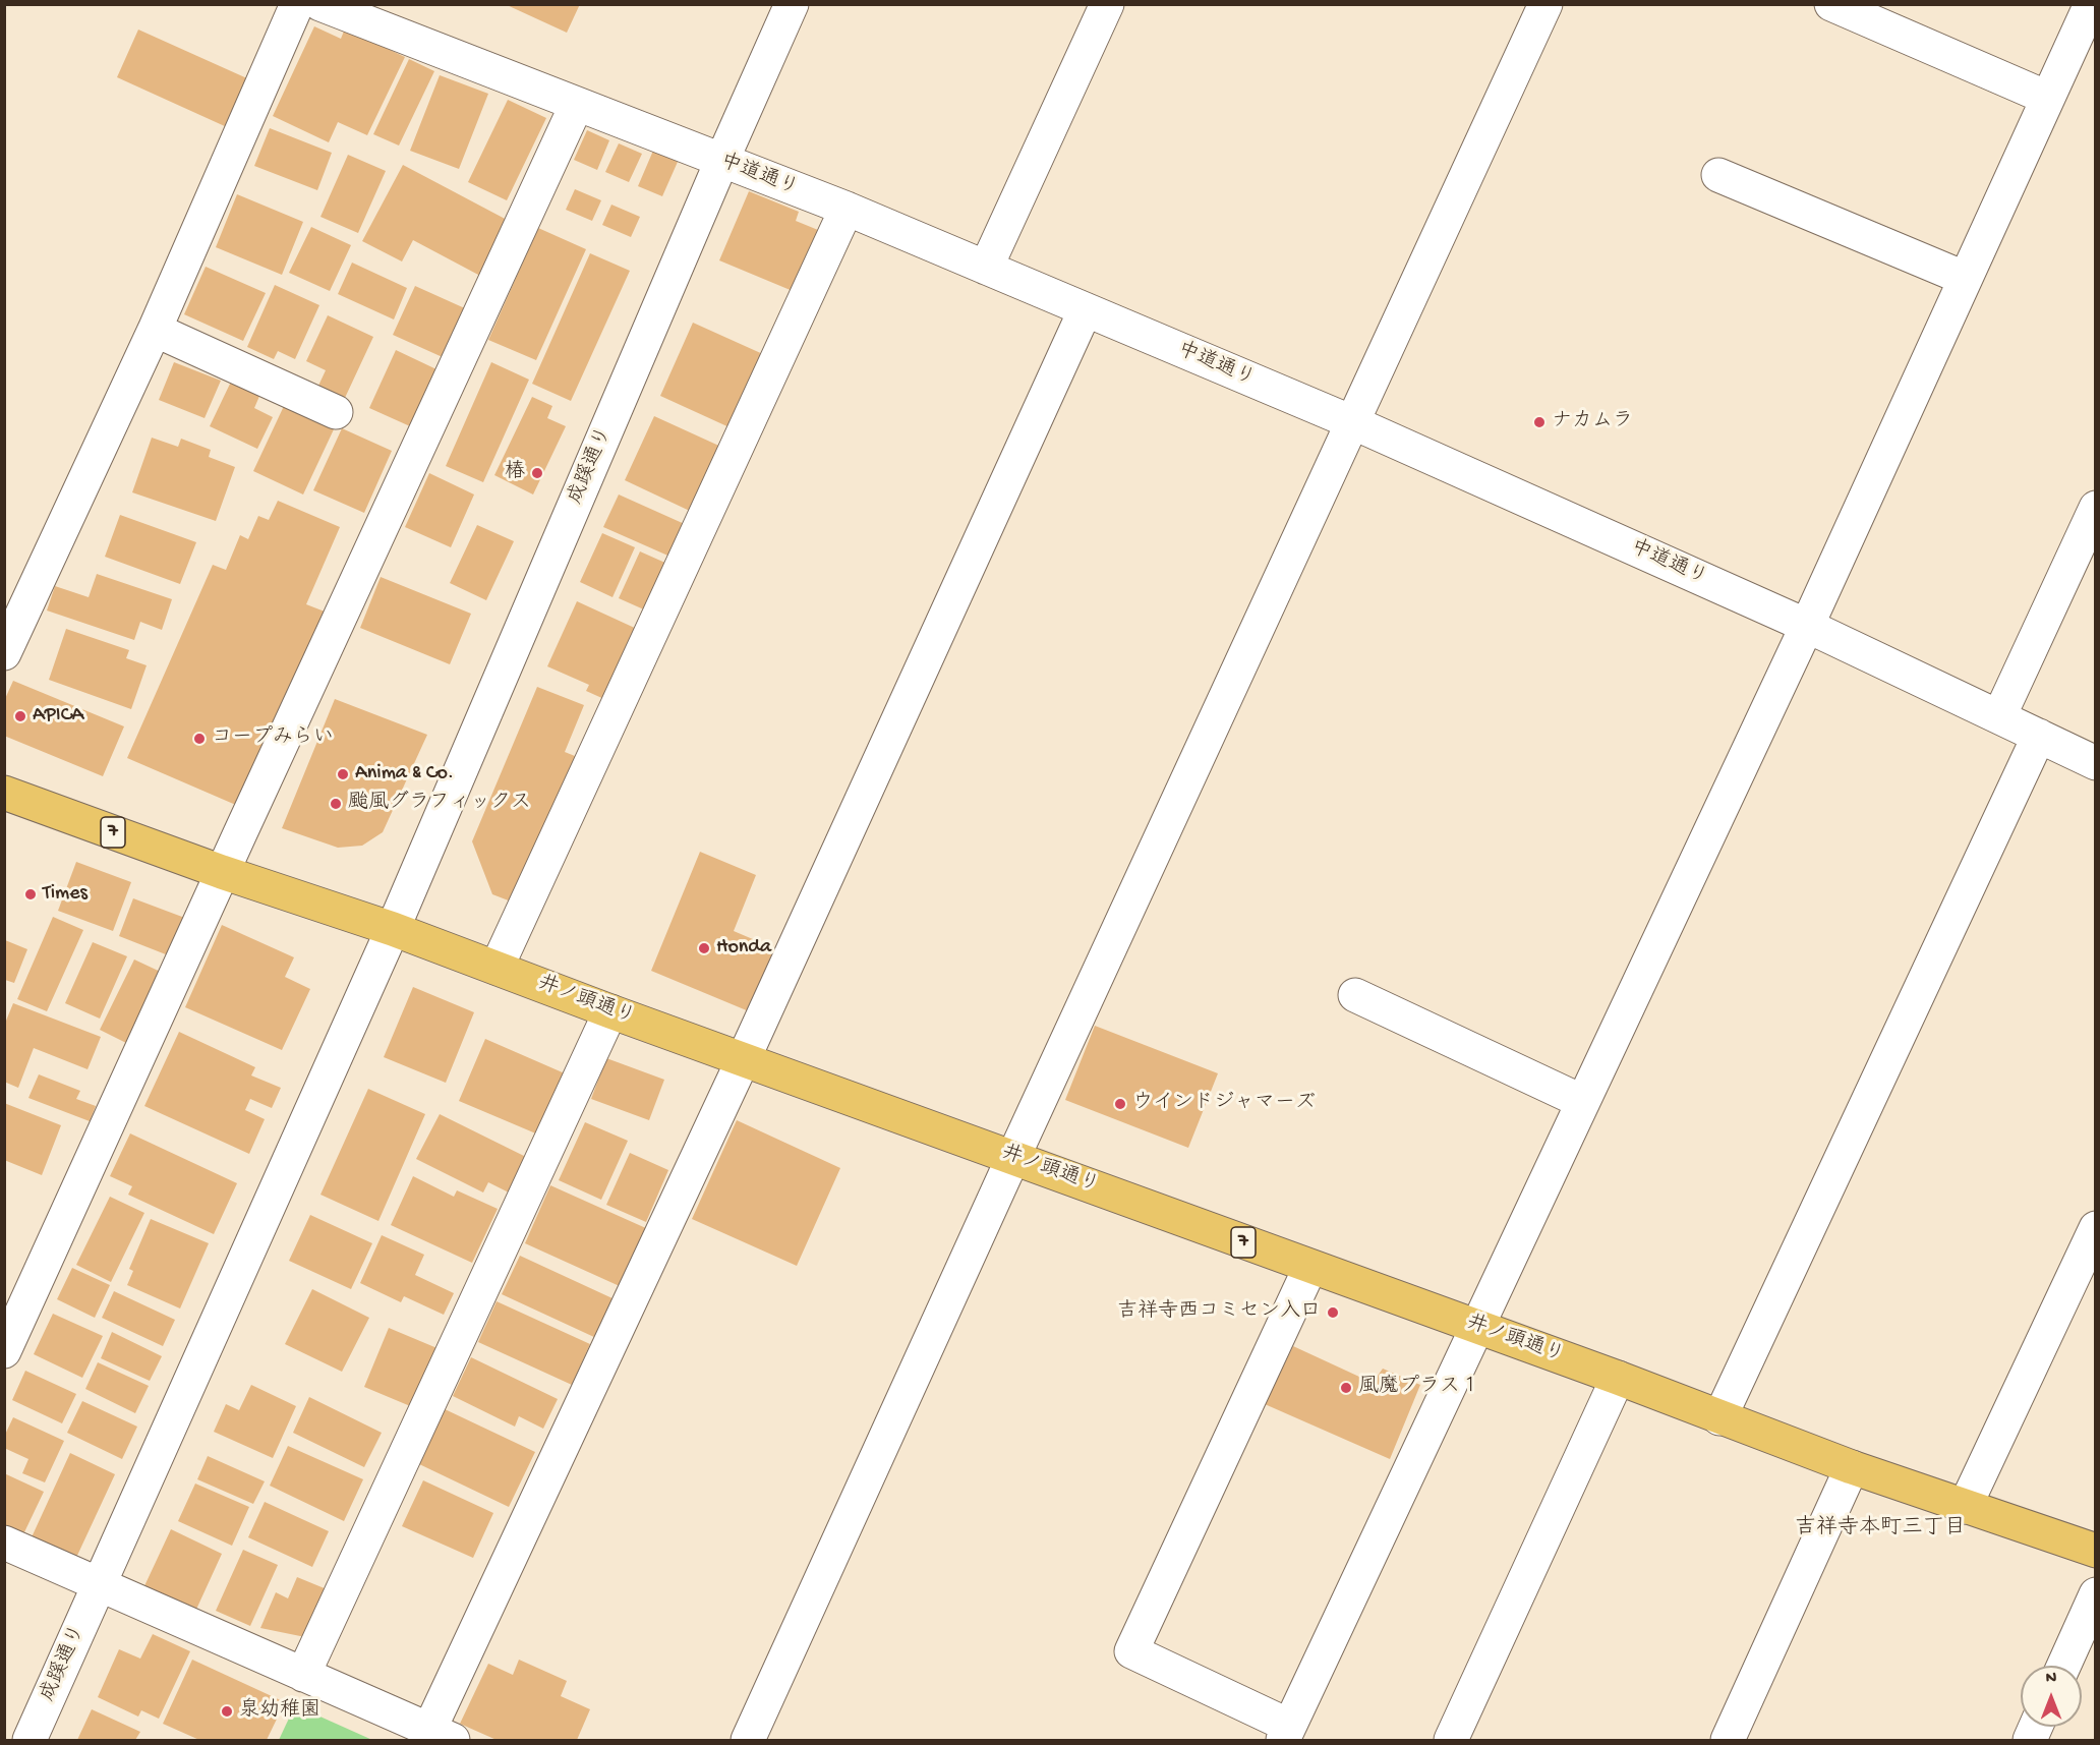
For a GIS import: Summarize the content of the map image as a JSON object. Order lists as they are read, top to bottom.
{
  "streets": {
    "main road": ["7", "井ノ頭通り"],
    "street": ["中道通り", "成蹊通り"]
  },
  "crossings": [
    ["中道通り", "成蹊通り"],
    ["成蹊通り", "井ノ頭通り"]
  ],
  "districts": ["吉祥寺本町三丁目"],
  "places": [
    "ナカムラ",
    "椿",
    "APICA",
    "コープみらい",
    "Anima & Co.",
    "颱風グラフィックス",
    "Times",
    "Honda",
    "ウインドジャマーズ",
    "吉祥寺西コミセン入口",
    "風魔プラス１",
    "泉幼稚園"
  ],
  "north": "top"
}
